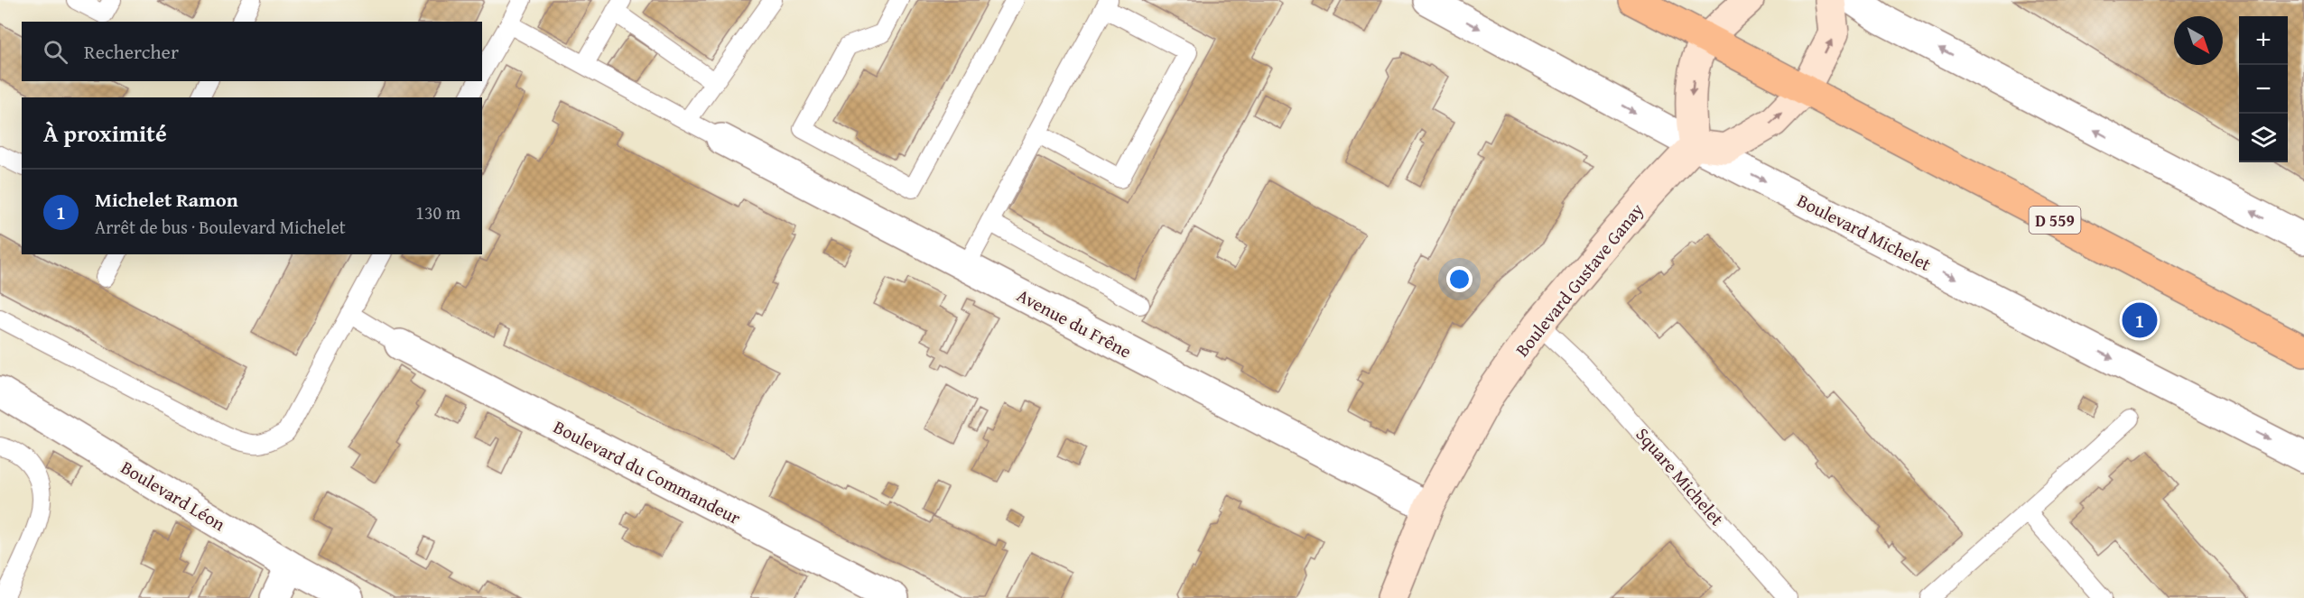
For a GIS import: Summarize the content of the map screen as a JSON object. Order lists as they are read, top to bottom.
{
  "streets": {
    "main road": ["D 559"],
    "street": [
      "Boulevard Michelet",
      "Boulevard Gustave Ganay",
      "Avenue du Frêne",
      "Boulevard du Commandeur",
      "Boulevard Léon"
    ],
    "lane": ["Square Michelet"]
  },
  "crossings": [
    ["Boulevard Michelet", "Boulevard Gustave Ganay"],
    ["Boulevard Gustave Ganay", "Avenue du Frêne"],
    ["Boulevard Gustave Ganay", "Square Michelet"]
  ],
  "north": "bottom right",
  "page": {
    "map_buttons": ["+", "−"],
    "search": "Rechercher",
    "heading": "À proximité",
    "list": [
      {
        "mark": "1",
        "name": "Michelet Ramon",
        "note": "Arrêt de bus · Boulevard Michelet",
        "value": "130 m"
      }
    ],
    "pins": "1"
  }
}
